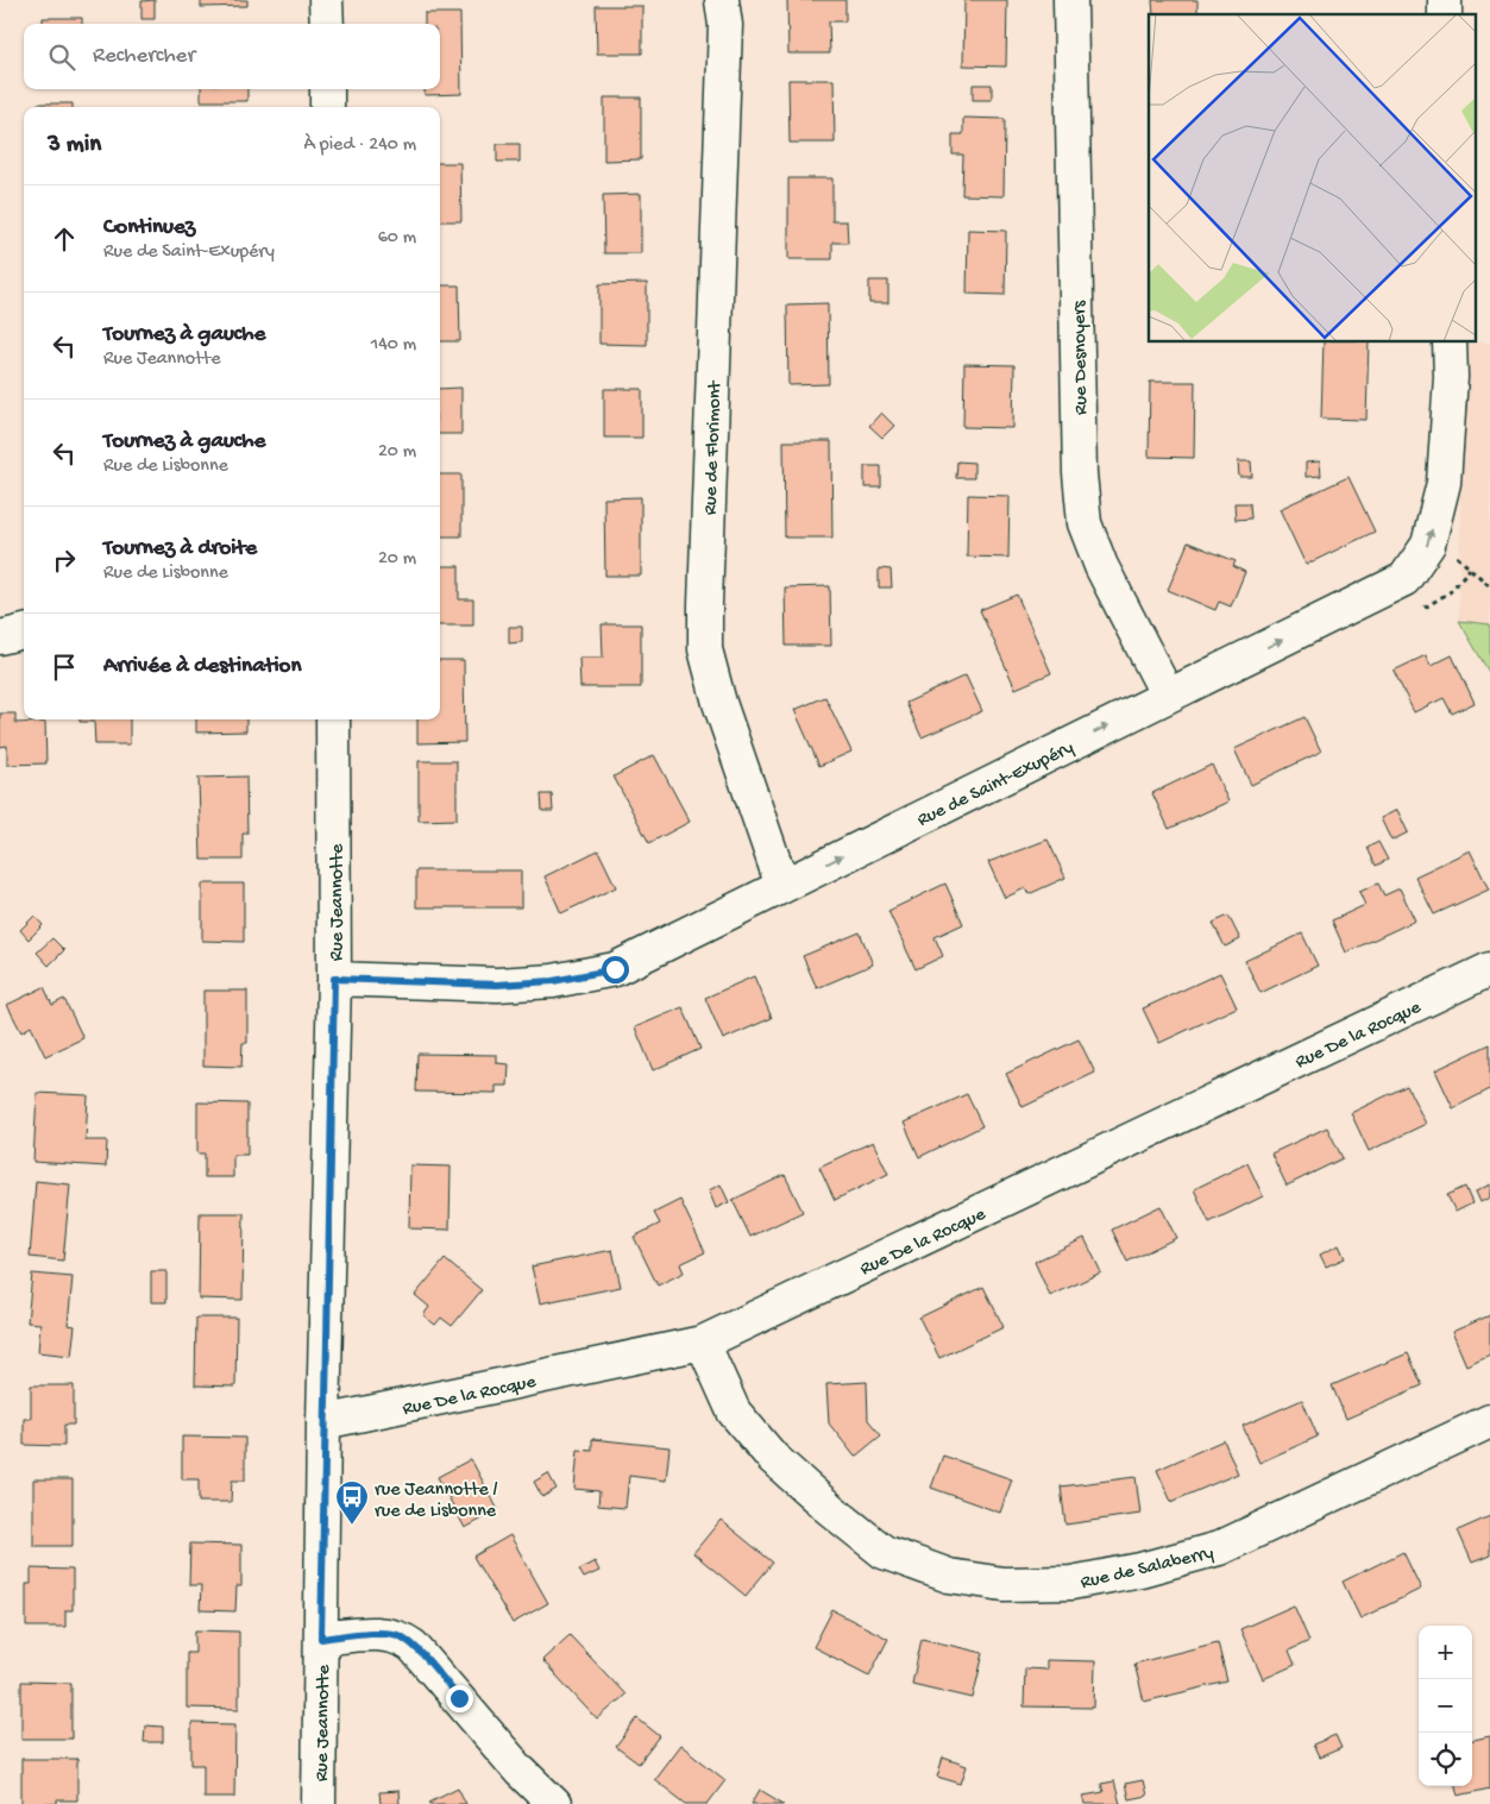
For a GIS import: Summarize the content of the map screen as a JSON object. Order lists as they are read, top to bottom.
{
  "streets": {
    "street": [
      "Rue Desnoyers",
      "Rue de Florimont",
      "Rue de Saint-Exupéry",
      "Rue Jeannotte",
      "Rue De la Rocque",
      "Rue de Salaberry"
    ]
  },
  "crossings": [
    ["Rue Desnoyers", "Rue de Saint-Exupéry"],
    ["Rue de Florimont", "Rue de Saint-Exupéry"],
    ["Rue de Saint-Exupéry", "Rue Jeannotte"],
    ["Rue Jeannotte", "Rue De la Rocque"],
    ["Rue De la Rocque", "Rue de Salaberry"]
  ],
  "one_way": ["Rue de Saint-Exupéry"],
  "places": {
    "bus stop": ["rue Jeannotte / rue de Lisbonne"]
  },
  "page": {
    "search": "Rechercher",
    "heading": ["3 min", "À pied · 240 m"],
    "list": [
      ["Continuez", "Rue de Saint-Exupéry", "60 m"],
      ["Tournez à gauche", "Rue Jeannotte", "140 m"],
      ["Tournez à gauche", "Rue de Lisbonne", "20 m"],
      ["Tournez à droite", "Rue de Lisbonne", "20 m"],
      "Arrivée à destination"
    ],
    "map_buttons": ["+", "−"]
  }
}
